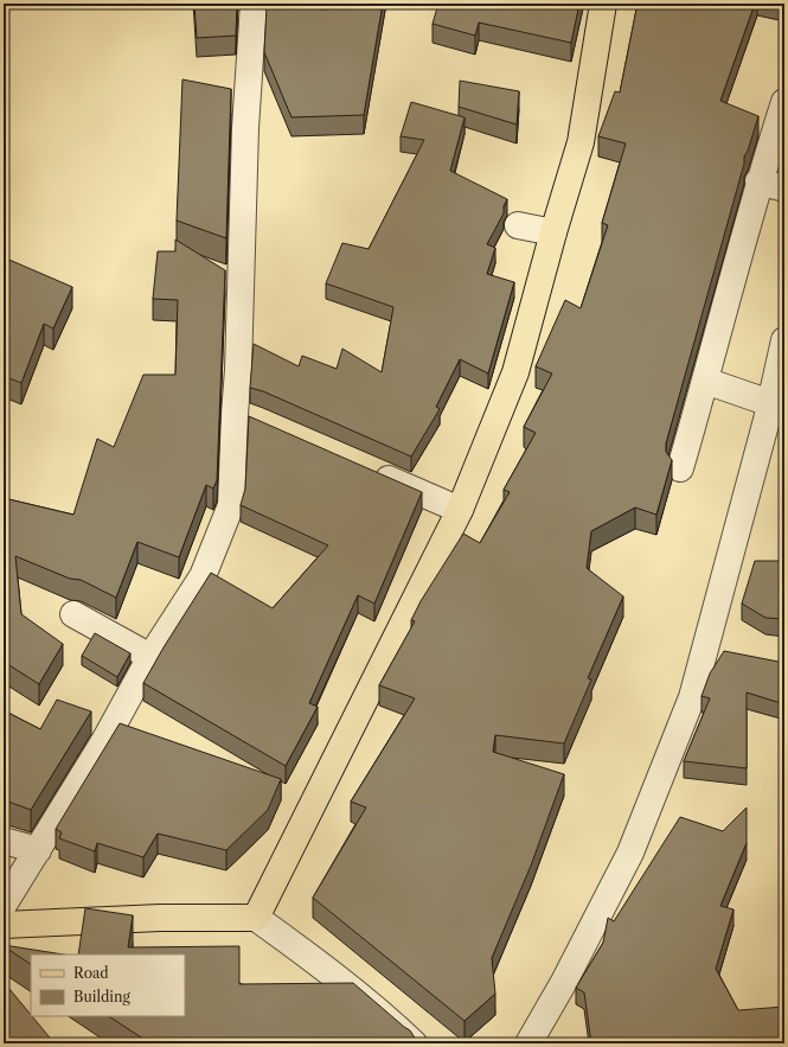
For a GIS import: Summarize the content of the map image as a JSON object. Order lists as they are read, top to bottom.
{
  "legend": ["Road", "Building"]
}
